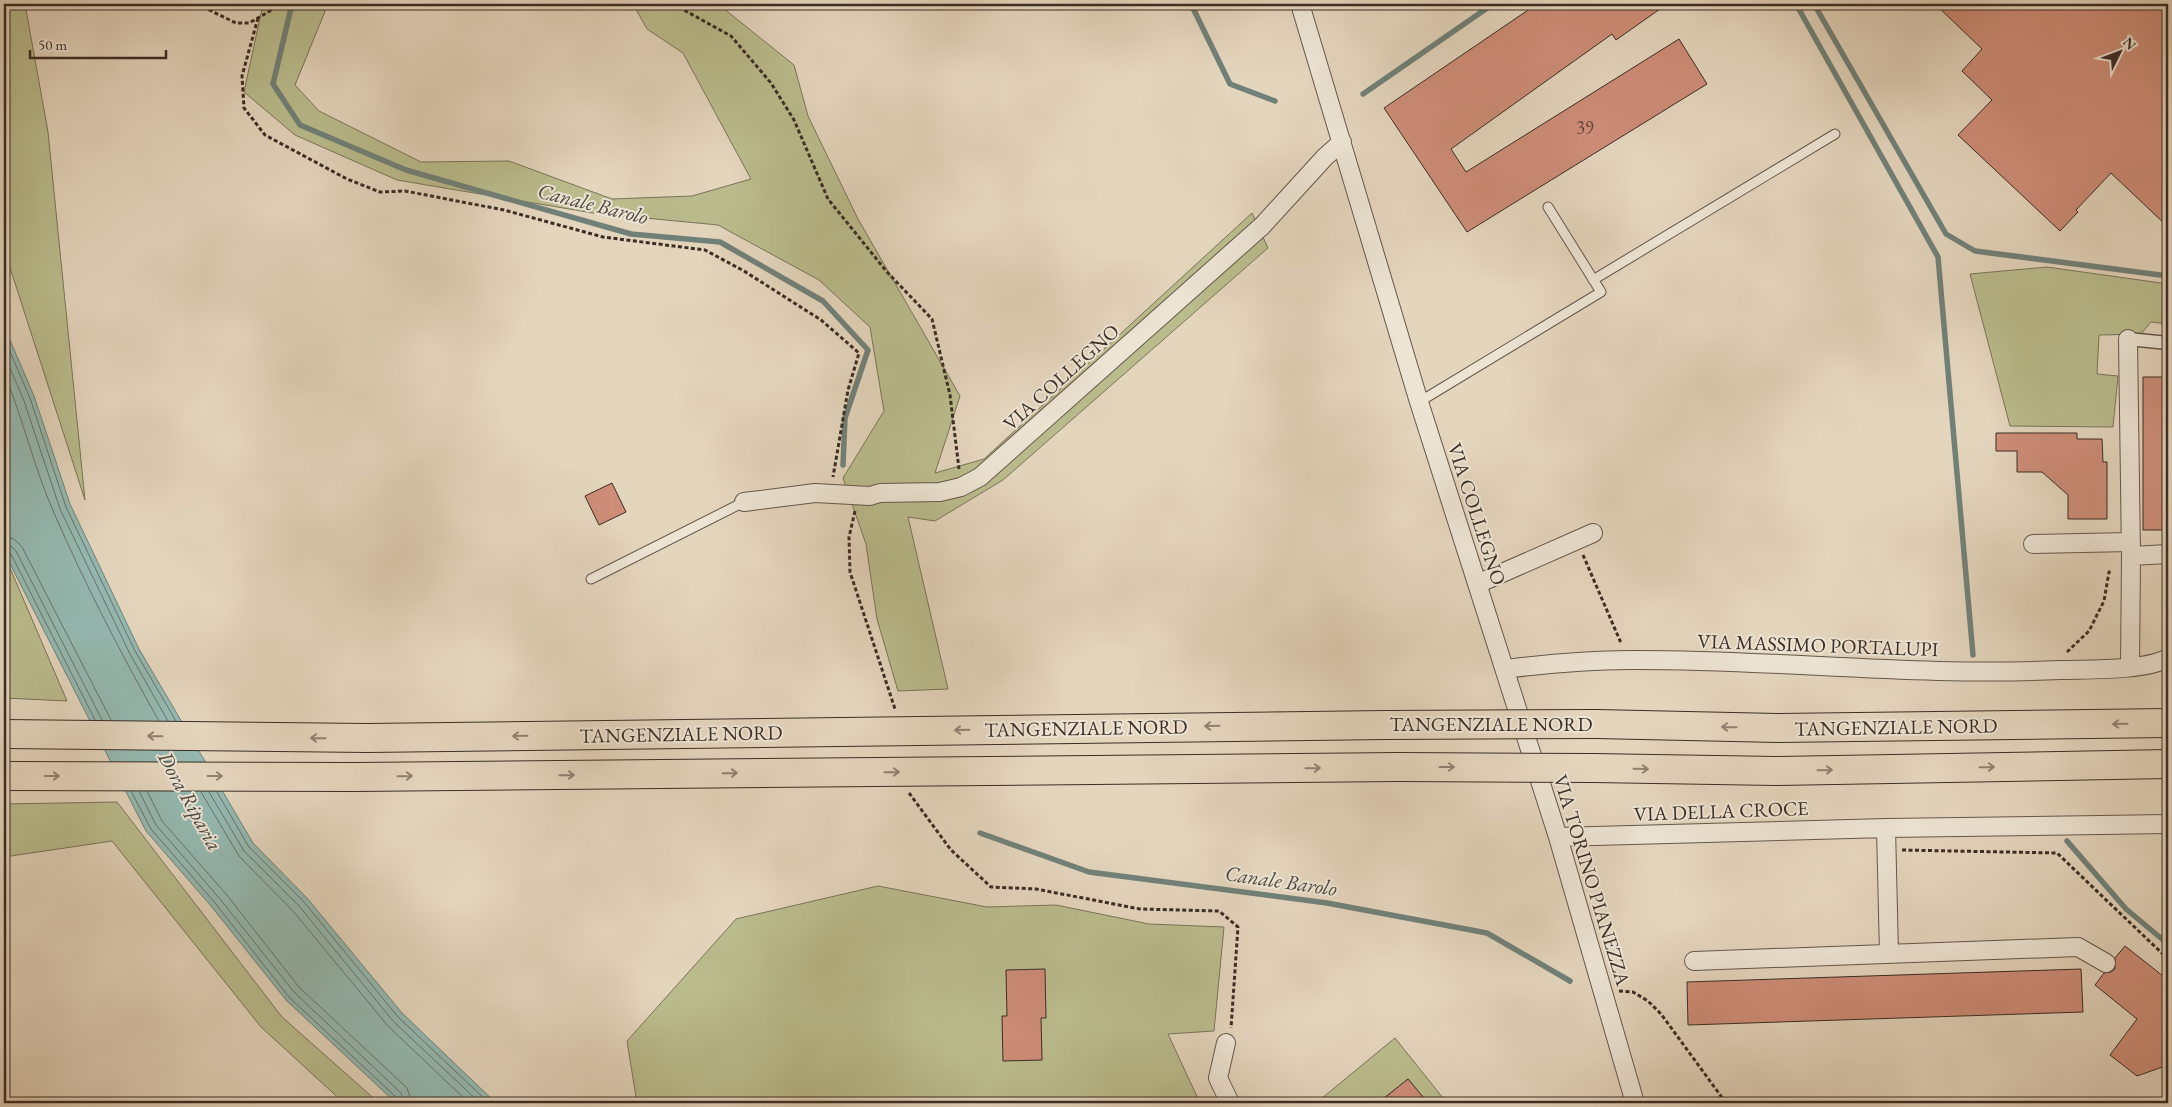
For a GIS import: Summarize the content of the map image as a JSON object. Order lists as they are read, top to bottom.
{
  "streets": {
    "highway": ["TANGENZIALE NORD"],
    "street": [
      "VIA COLLEGNO",
      "VIA MASSIMO PORTALUPI",
      "VIA DELLA CROCE",
      "VIA TORINO PIANEZZA"
    ]
  },
  "crossings": [
    ["VIA COLLEGNO", "VIA MASSIMO PORTALUPI"],
    ["VIA COLLEGNO", "VIA TORINO PIANEZZA"],
    ["VIA MASSIMO PORTALUPI", "VIA TORINO PIANEZZA"],
    ["VIA DELLA CROCE", "VIA TORINO PIANEZZA"]
  ],
  "water": ["Canale Barolo", "Dora Riparia"],
  "house_numbers": ["39"],
  "scale_bar": "50 m",
  "north": "top right"
}
